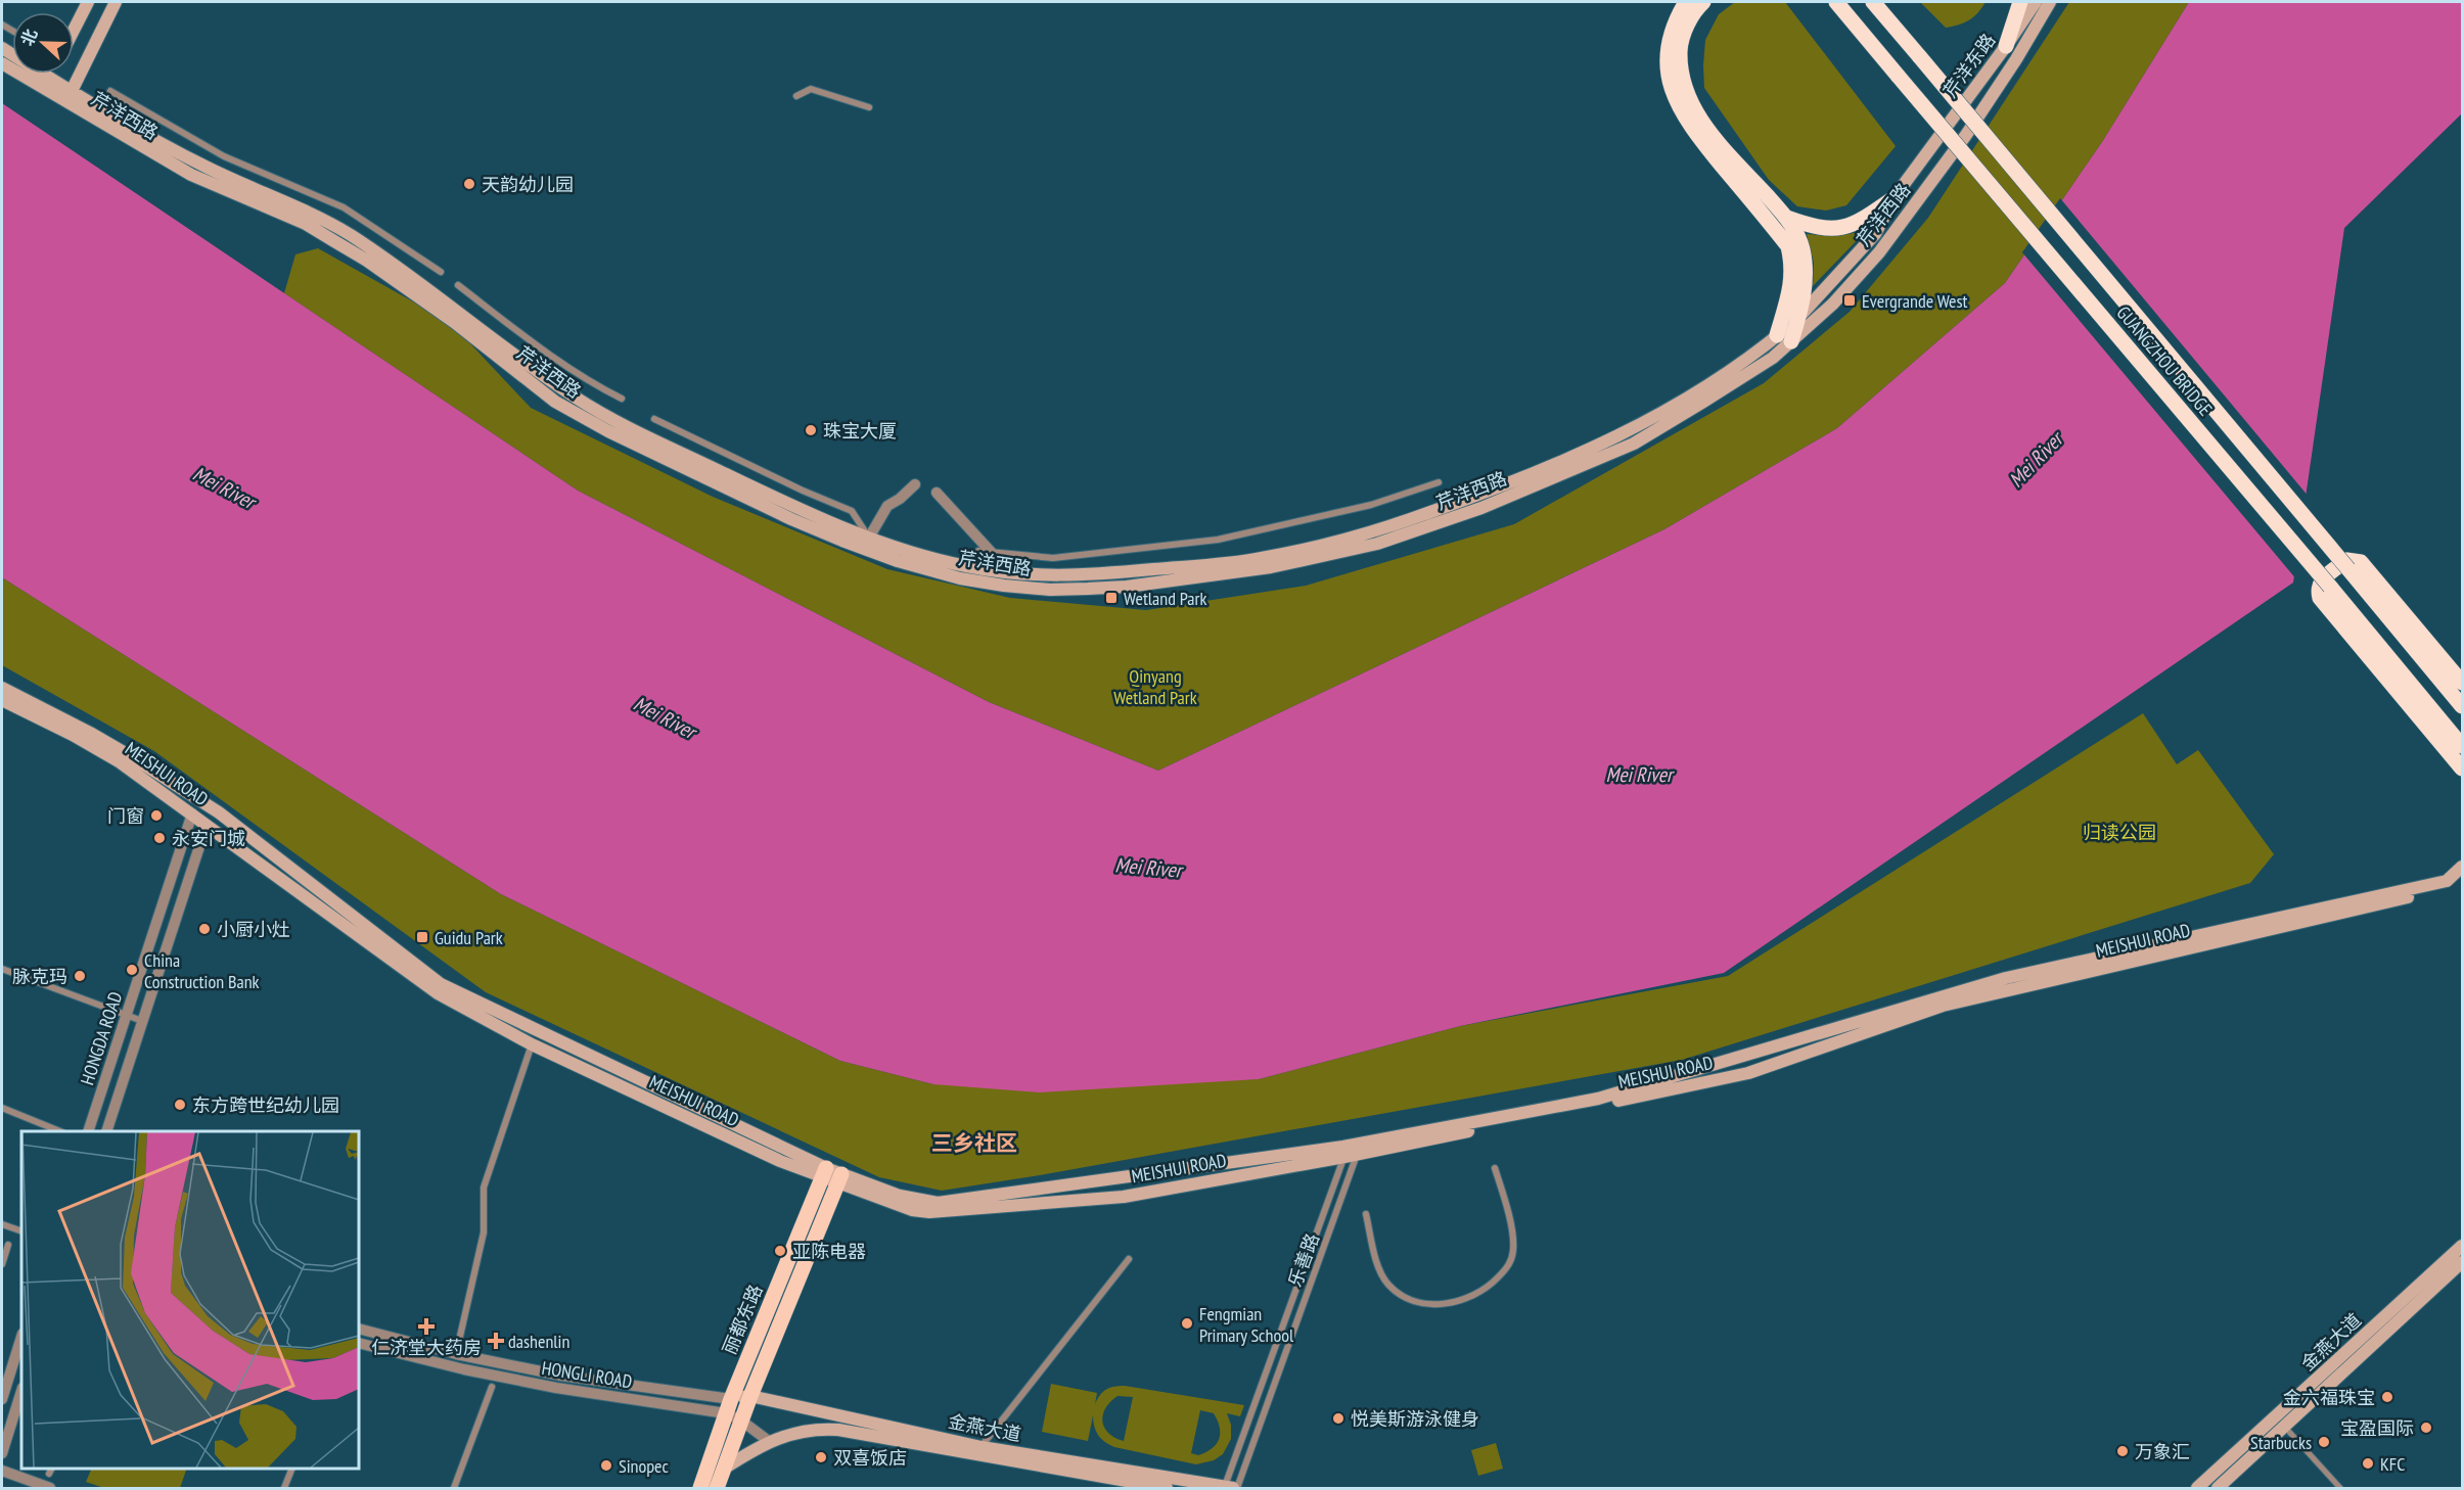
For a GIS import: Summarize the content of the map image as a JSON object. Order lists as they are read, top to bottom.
{
  "streets": {
    "highway": ["GUANGZHOU BRIDGE"],
    "main road": [
      "芹洋东路",
      "芹洋西路",
      "MEISHUI ROAD",
      "丽都东路",
      "金燕大道"
    ],
    "street": ["HONGDA ROAD", "乐善路", "HONGLI ROAD"]
  },
  "crossings": [
    ["芹洋东路", "芹洋西路"],
    ["MEISHUI ROAD", "HONGDA ROAD"],
    ["MEISHUI ROAD", "乐善路"],
    ["MEISHUI ROAD", "丽都东路"],
    ["乐善路", "金燕大道"],
    ["丽都东路", "金燕大道"],
    ["丽都东路", "HONGLI ROAD"],
    ["金燕大道", "HONGLI ROAD"]
  ],
  "districts": ["三乡社区"],
  "water": ["Mei River"],
  "parks": ["Qinyang Wetland Park", "归读公园"],
  "places": {
    "other": [
      "天韵幼儿园",
      "珠宝大厦",
      "门窗",
      "永安门城",
      "小厨小灶",
      "China Construction Bank",
      "脉克玛",
      "东方跨世纪幼儿园",
      "亚陈电器",
      "Fengmian Primary School",
      "金六福珠宝",
      "悦美斯游泳健身",
      "宝盈国际",
      "Starbucks",
      "万象汇",
      "双喜饭店",
      "KFC",
      "Sinopec"
    ],
    "transit": ["Evergrande West", "Wetland Park", "Guidu Park"],
    "health": ["仁济堂大药房", "dashenlin"]
  },
  "north": "left"
}
